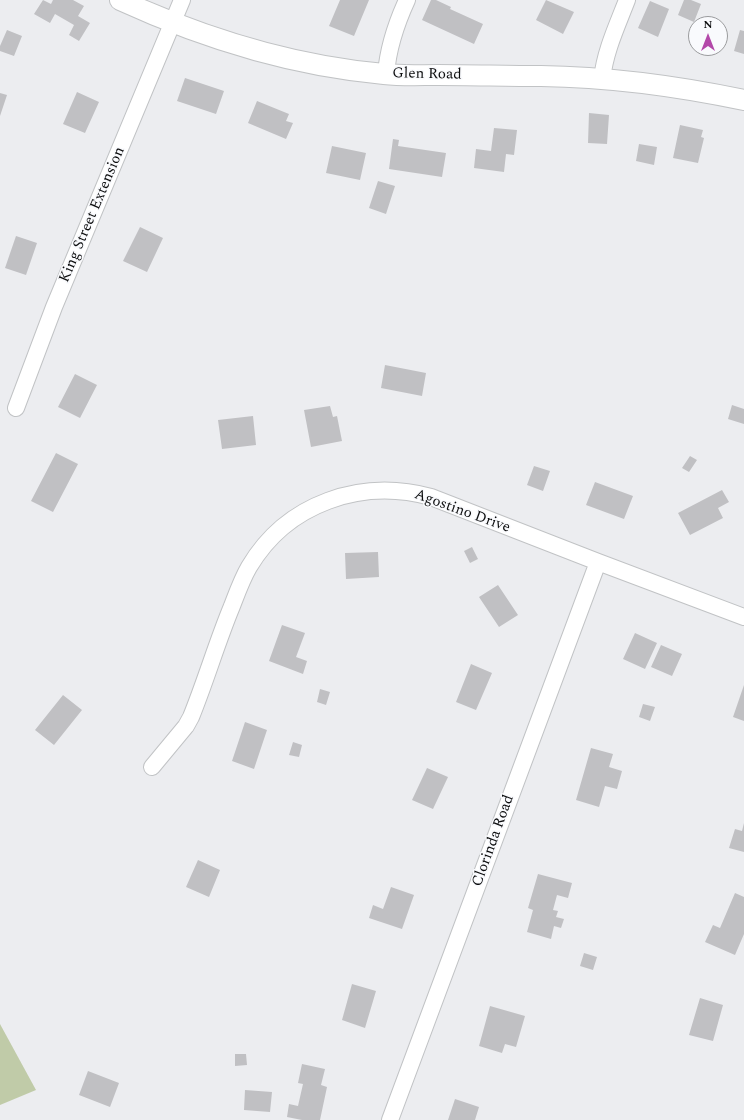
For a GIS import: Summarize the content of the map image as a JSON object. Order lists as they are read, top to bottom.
{
  "streets": {
    "street": [
      "Glen Road",
      "King Street Extension",
      "Agostino Drive",
      "Clorinda Road"
    ]
  },
  "crossings": [
    ["Glen Road", "King Street Extension"],
    ["Agostino Drive", "Clorinda Road"]
  ],
  "north": "top"
}
